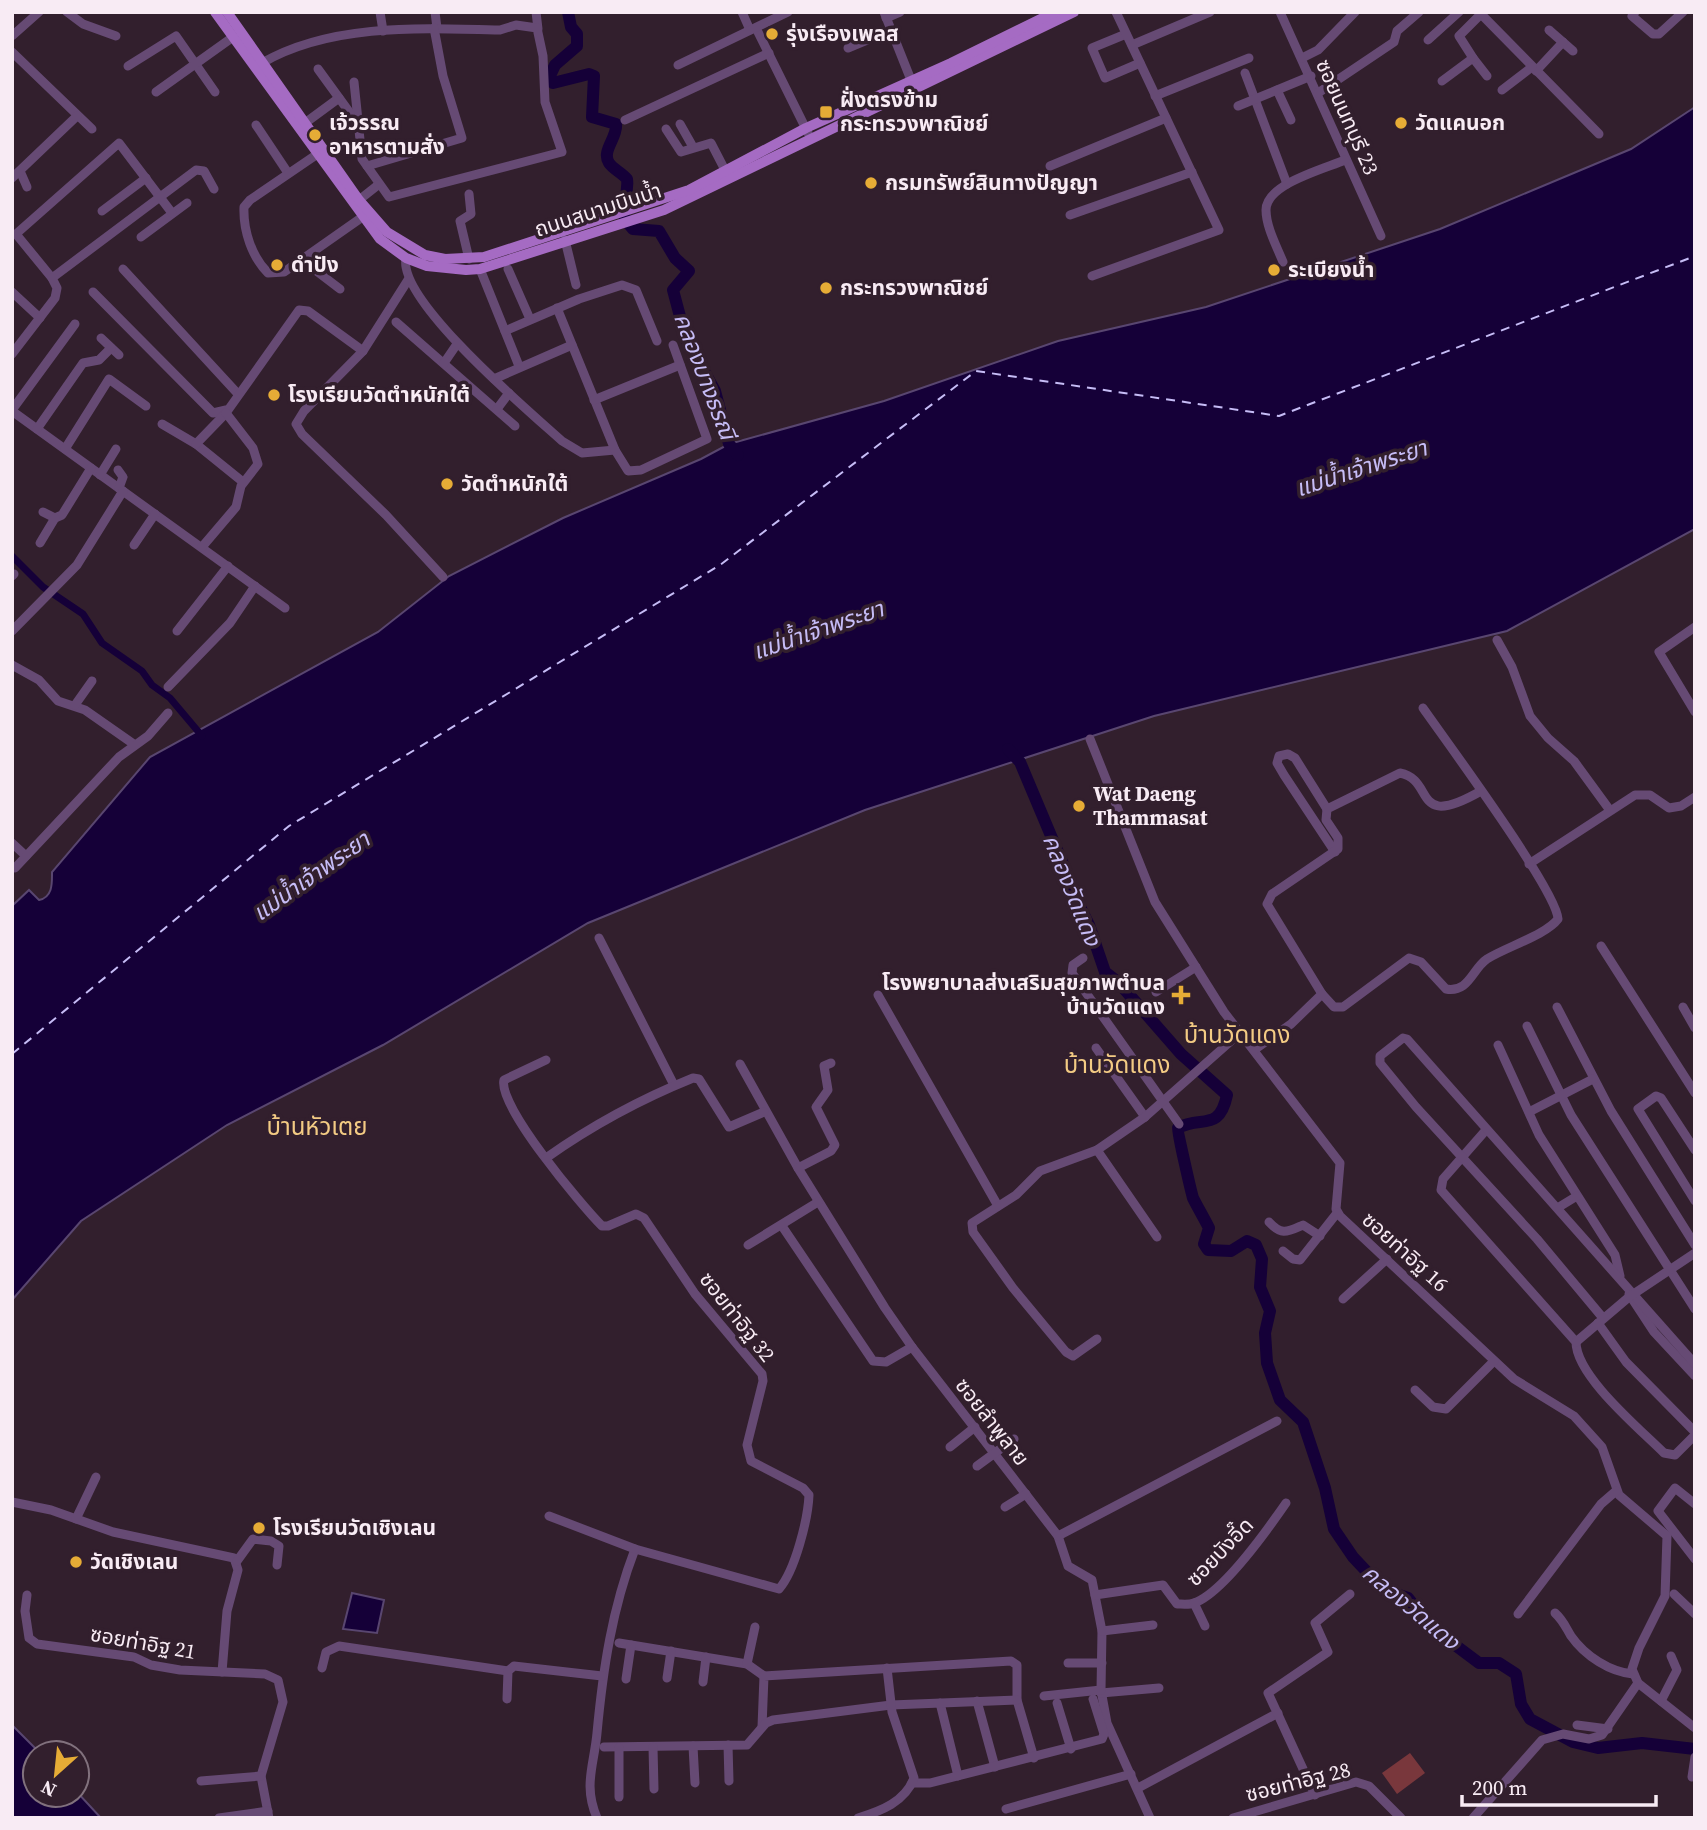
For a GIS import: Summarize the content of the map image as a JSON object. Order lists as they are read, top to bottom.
{
  "streets": {
    "main road": ["ถนนสนามบินน้ำ"],
    "street": [
      "ซอยนนทบุรี 23",
      "ซอยท่าอิฐ 16",
      "ซอยท่าอิฐ 32",
      "ซอยลำพูลาย",
      "ซอยบังอี๊ด",
      "ซอยท่าอิฐ 21",
      "ซอยท่าอิฐ 28"
    ]
  },
  "crossings": [
    ["ซอยลำพูลาย", "ซอยบังอี๊ด"]
  ],
  "districts": ["บ้านวัดแดง", "บ้านวัดแดง", "บ้านหัวเตย"],
  "water": ["คลองบางธรณี", "แม่น้ำเจ้าพระยา", "คลองวัดแดง"],
  "places": {
    "other": [
      "รุ่งเรืองเพลส",
      "วัดแคนอก",
      "เจ้วรรณ อาหารตามสั่ง",
      "กรมทรัพย์สินทางปัญญา",
      "ดำปัง",
      "ระเบียงน้ำ",
      "กระทรวงพาณิชย์",
      "โรงเรียนวัดตำหนักใต้",
      "วัดตำหนักใต้",
      "Wat Daeng Thammasat",
      "โรงเรียนวัดเชิงเลน",
      "วัดเชิงเลน"
    ],
    "transit": ["ฝั่งตรงข้าม กระทรวงพาณิชย์"],
    "health": ["โรงพยาบาลส่งเสริมสุขภาพตำบล บ้านวัดแดง"]
  },
  "scale_bar": "200 m",
  "north": "bottom left"
}
